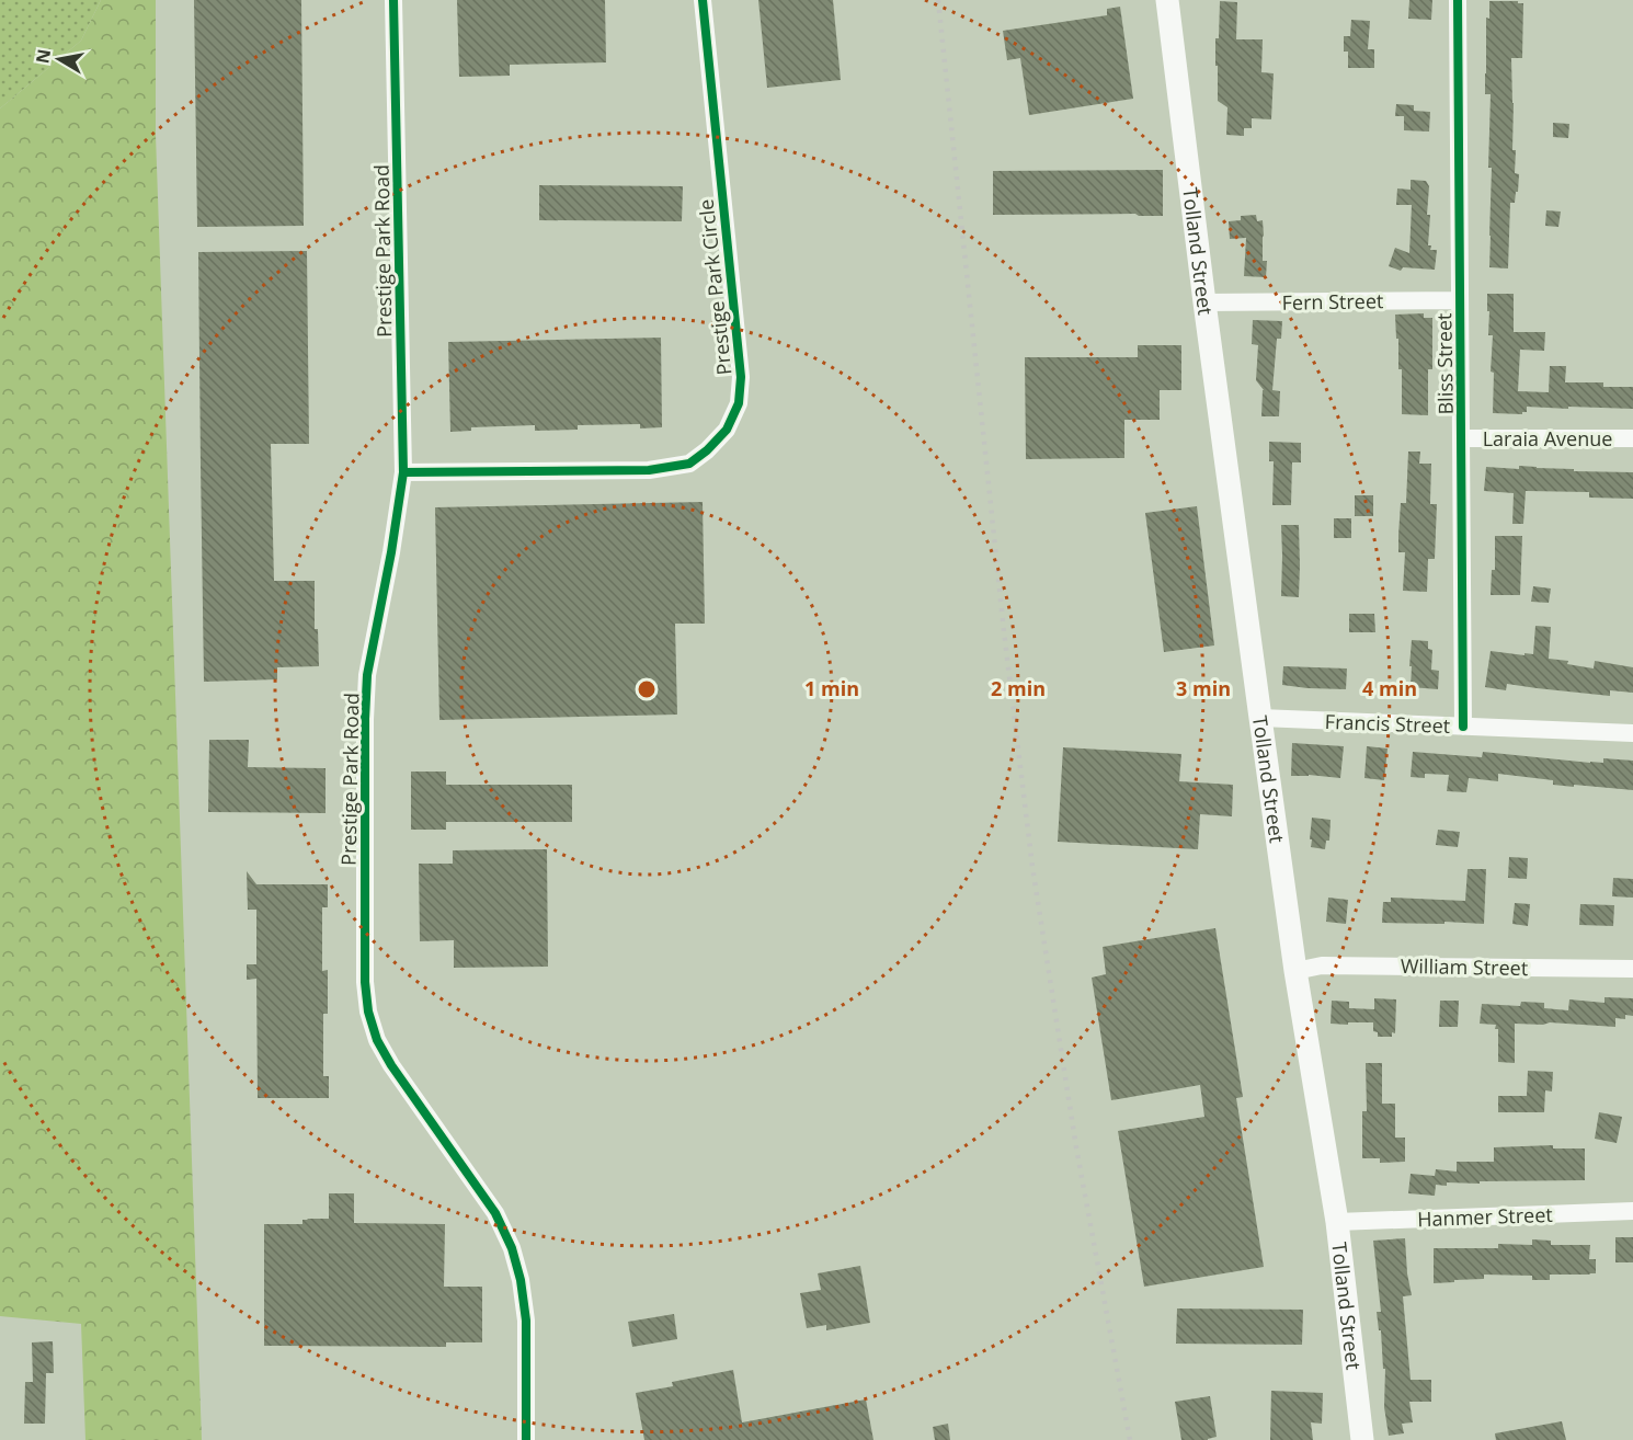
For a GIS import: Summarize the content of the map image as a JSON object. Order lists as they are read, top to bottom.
{
  "streets": {
    "main road": ["Tolland Street"],
    "street": [
      "Prestige Park Road",
      "Prestige Park Circle",
      "Fern Street",
      "Bliss Street",
      "Laraia Avenue",
      "Francis Street",
      "William Street",
      "Hanmer Street"
    ]
  },
  "crossings": [
    ["Prestige Park Road", "Prestige Park Circle"],
    ["Tolland Street", "Fern Street"],
    ["Tolland Street", "Francis Street"],
    ["Tolland Street", "William Street"],
    ["Tolland Street", "Hanmer Street"],
    ["Fern Street", "Bliss Street"],
    ["Bliss Street", "Laraia Avenue"],
    ["Bliss Street", "Francis Street"]
  ],
  "north": "left",
  "rings": [
    "1 min",
    "2 min",
    "3 min",
    "4 min"
  ]
}
